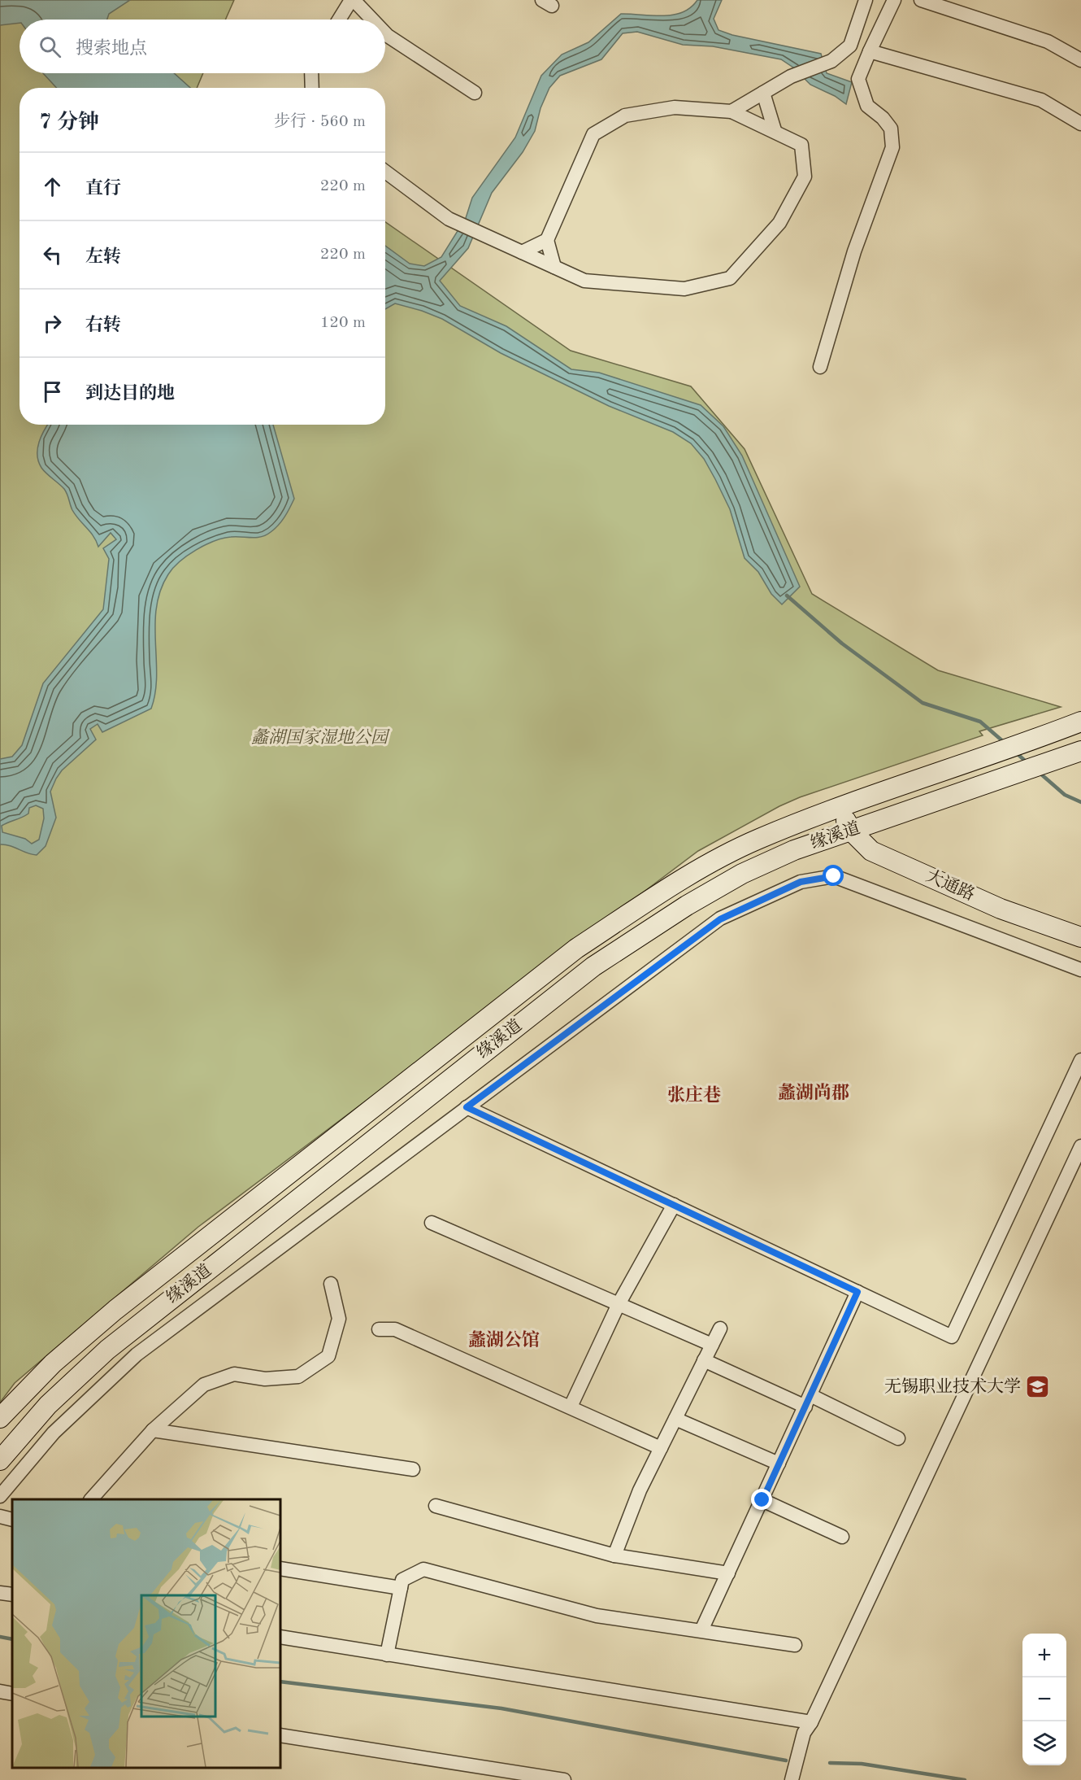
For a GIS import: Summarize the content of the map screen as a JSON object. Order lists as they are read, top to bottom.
{
  "streets": {
    "main road": ["缘溪道", "大通路"]
  },
  "crossings": [
    ["缘溪道", "大通路"]
  ],
  "districts": ["蠡湖尚郡", "张庄巷", "蠡湖公馆"],
  "parks": ["蠡湖国家湿地公园"],
  "places": {
    "school or university": ["无锡职业技术大学"]
  },
  "page": {
    "search": "搜索地点",
    "heading": ["7 分钟", "步行 · 560 m"],
    "list": [
      ["直行", "220 m"],
      ["左转", "220 m"],
      ["右转", "120 m"],
      "到达目的地"
    ],
    "map_buttons": ["+", "−"]
  }
}
